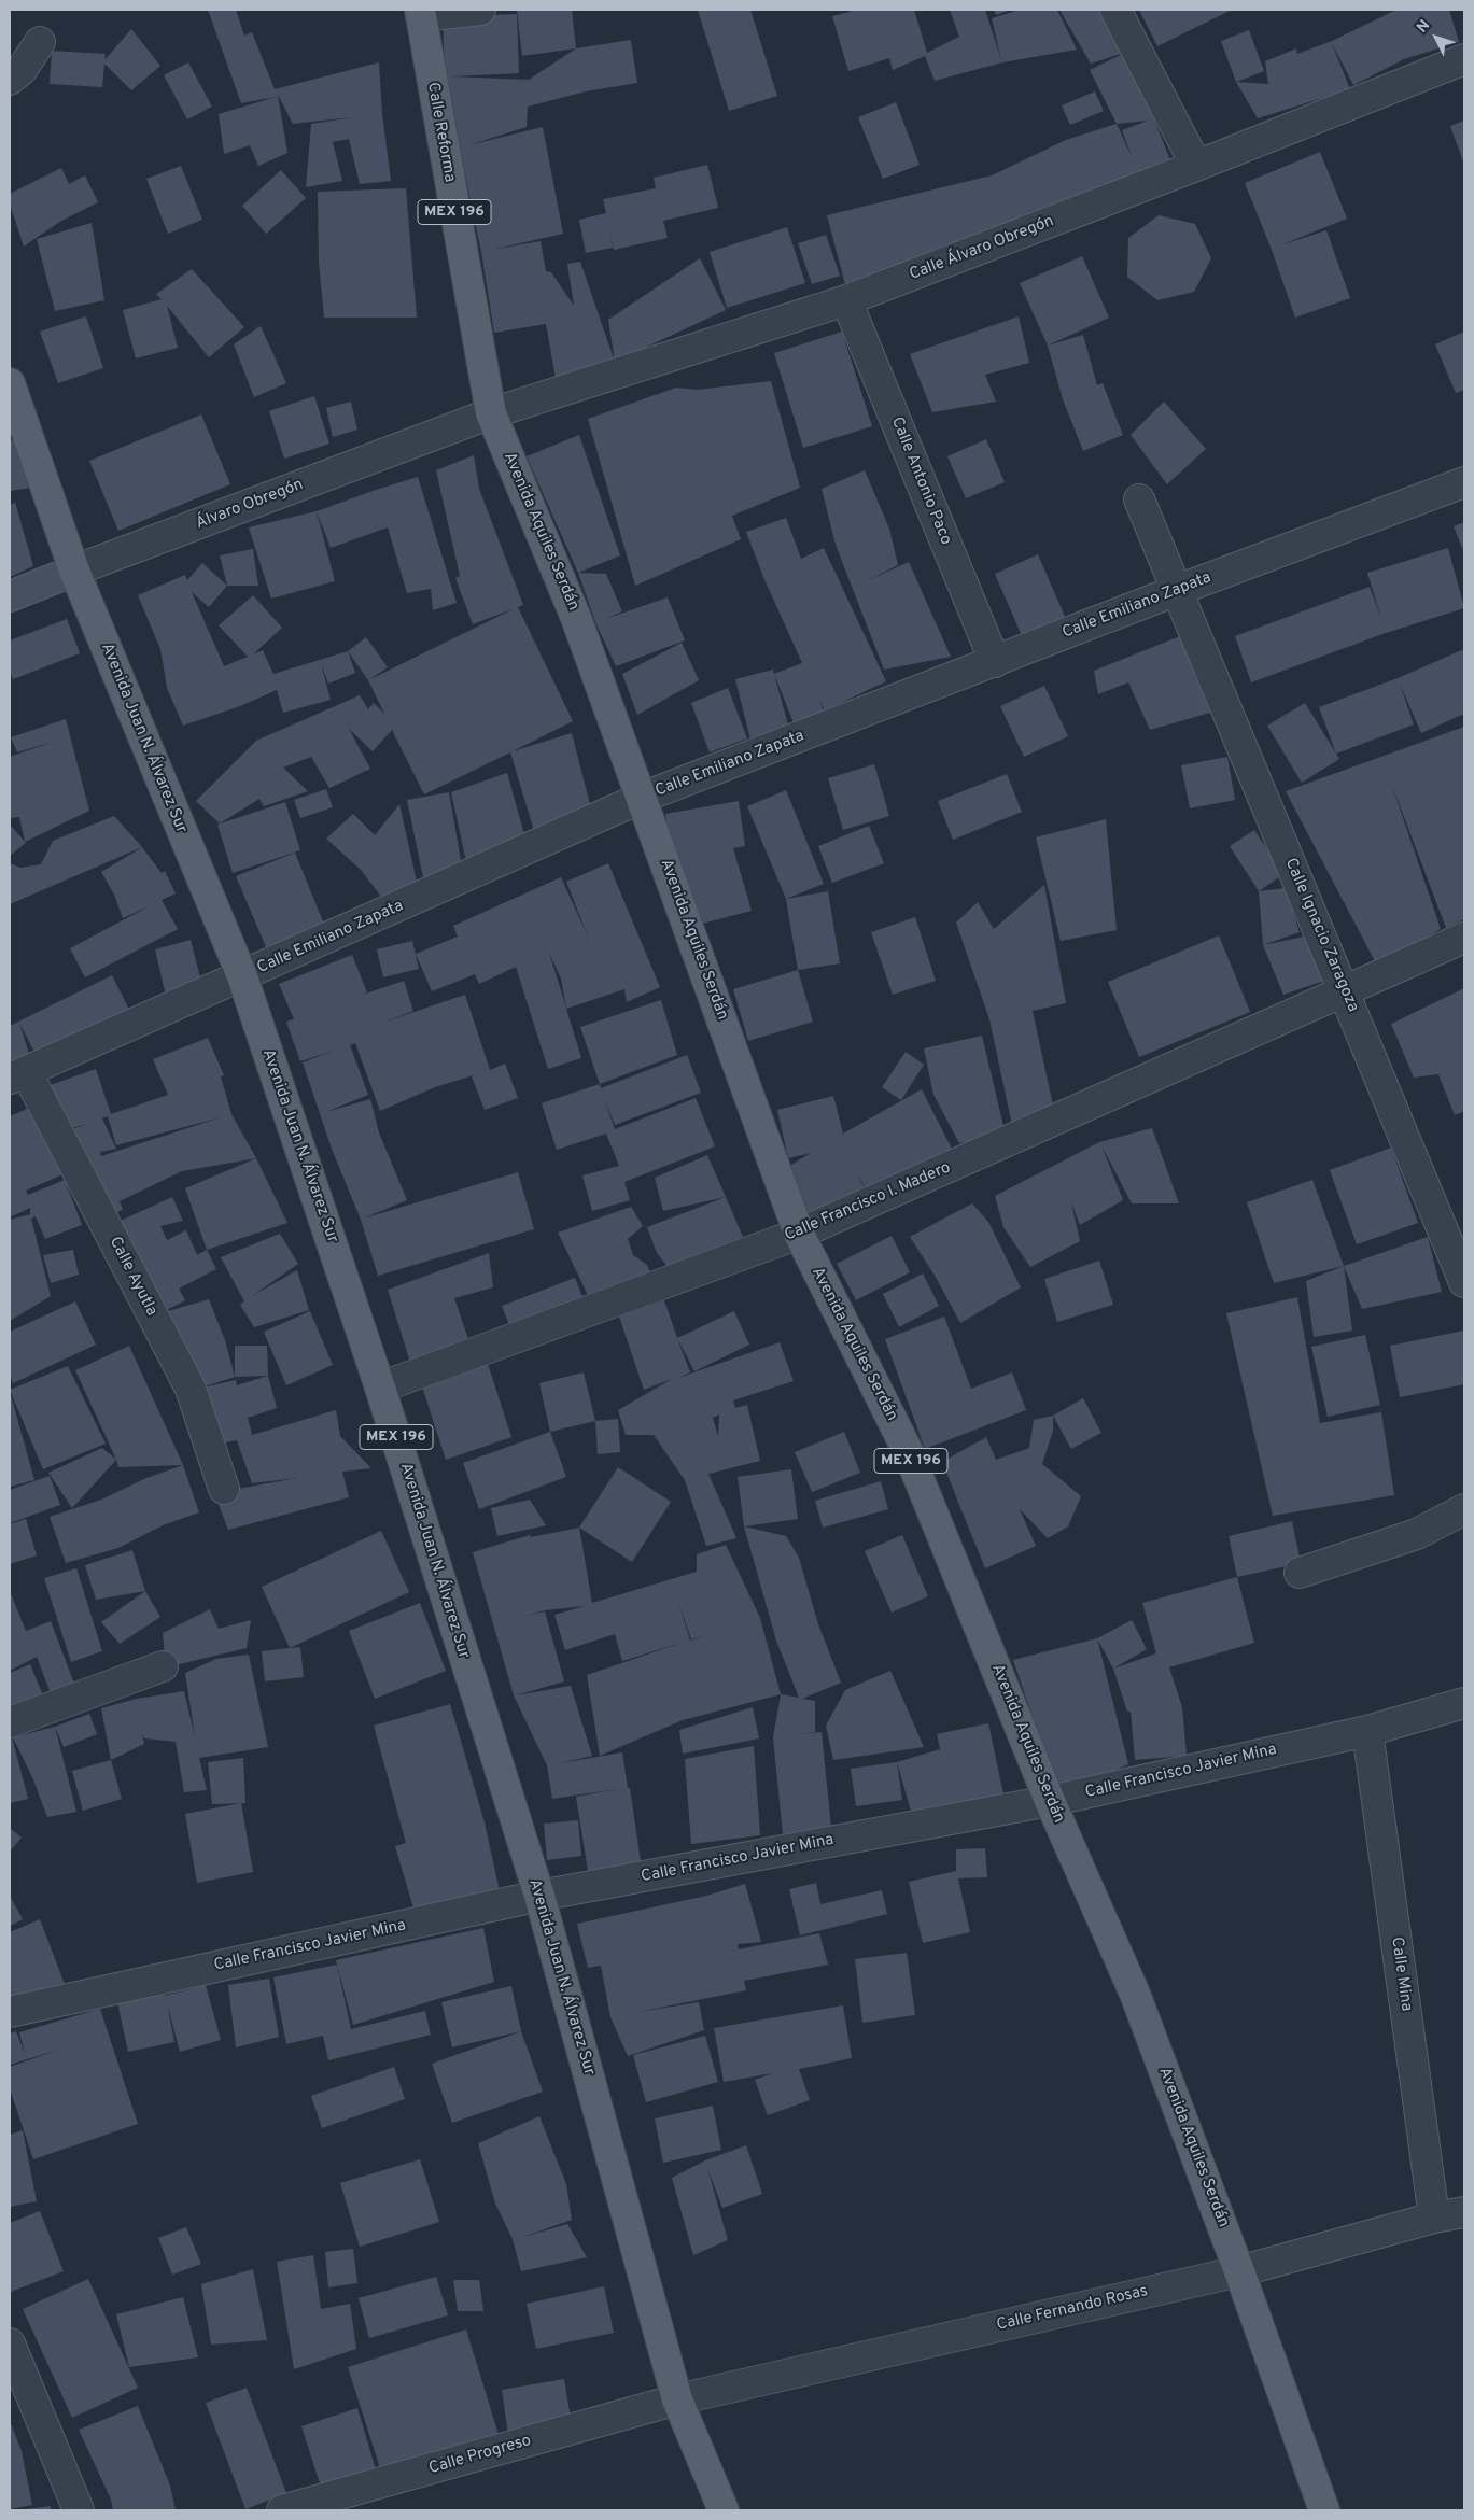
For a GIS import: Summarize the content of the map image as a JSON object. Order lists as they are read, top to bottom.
{
  "streets": {
    "main road": [
      "Calle Reforma",
      "MEX 196",
      "Álvaro Obregón",
      "Avenida Aquiles Serdán",
      "Avenida Juan N. Álvarez Sur"
    ],
    "street": [
      "Calle Álvaro Obregón",
      "Calle Antonio Paco",
      "Calle Emiliano Zapata",
      "Calle Ignacio Zaragoza",
      "Calle Francisco I. Madero",
      "Calle Ayutla",
      "Calle Francisco Javier Mina",
      "Calle Mina",
      "Calle Fernando Rosas",
      "Calle Progreso"
    ]
  },
  "crossings": [
    ["Calle Reforma", "Calle Álvaro Obregón"],
    ["Calle Reforma", "Álvaro Obregón"],
    ["Calle Reforma", "Avenida Aquiles Serdán"],
    ["Calle Álvaro Obregón", "Calle Antonio Paco"],
    ["Calle Álvaro Obregón", "Álvaro Obregón"],
    ["Calle Álvaro Obregón", "Avenida Aquiles Serdán"],
    ["Calle Antonio Paco", "Calle Emiliano Zapata"],
    ["Álvaro Obregón", "Avenida Aquiles Serdán"],
    ["Álvaro Obregón", "Avenida Juan N. Álvarez Sur"],
    ["Avenida Aquiles Serdán", "Calle Emiliano Zapata"],
    ["Avenida Aquiles Serdán", "Calle Francisco I. Madero"],
    ["Avenida Aquiles Serdán", "Calle Francisco Javier Mina"],
    ["Avenida Aquiles Serdán", "Calle Fernando Rosas"],
    ["Calle Emiliano Zapata", "Avenida Juan N. Álvarez Sur"],
    ["Calle Emiliano Zapata", "Calle Ignacio Zaragoza"],
    ["Calle Emiliano Zapata", "Calle Ayutla"],
    ["Avenida Juan N. Álvarez Sur", "Calle Francisco I. Madero"],
    ["Avenida Juan N. Álvarez Sur", "Calle Francisco Javier Mina"],
    ["Avenida Juan N. Álvarez Sur", "Calle Fernando Rosas"],
    ["Avenida Juan N. Álvarez Sur", "Calle Progreso"],
    ["Calle Ignacio Zaragoza", "Calle Francisco I. Madero"],
    ["Calle Francisco Javier Mina", "Calle Mina"],
    ["Calle Mina", "Calle Fernando Rosas"],
    ["Calle Fernando Rosas", "Calle Progreso"]
  ],
  "north": "top left"
}
